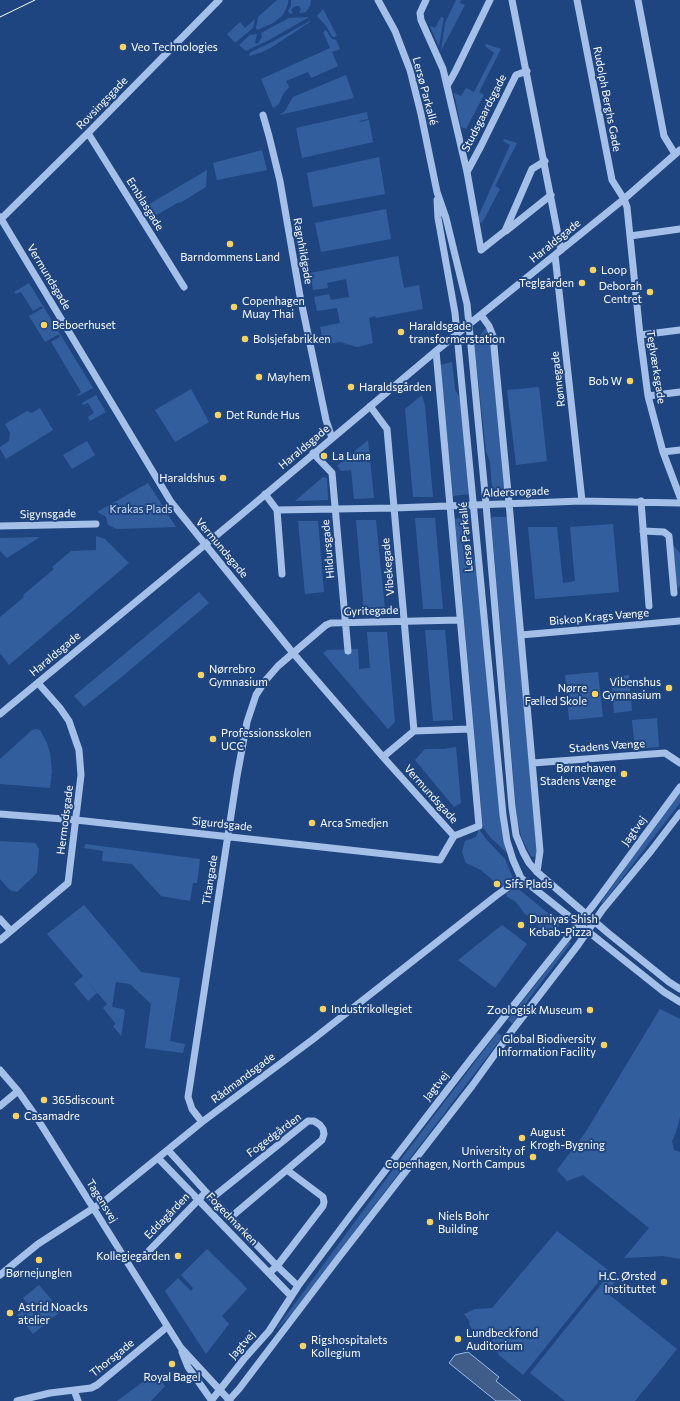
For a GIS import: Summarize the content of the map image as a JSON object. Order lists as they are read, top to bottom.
{
  "streets": {
    "street": [
      "Lersø Parkallé",
      "Rudolph Berghs Gade",
      "Rovsingsgade",
      "Studsgaardsgade",
      "Emblasgade",
      "Haraldsgade",
      "Ragnhildgade",
      "Vermundsgade",
      "Teglværksgade",
      "Rønnegade",
      "Aldersrogade",
      "Sigynsgade",
      "Hildursgade",
      "Vibekegade",
      "Gyritegade",
      "Biskop Krags Vænge",
      "Stadens Vænge",
      "Hermodsgade",
      "Sigurdsgade",
      "Jagtvej",
      "Titangade",
      "Rådmandsgade",
      "Fogedgården",
      "Tagensvej",
      "Eddagården",
      "Fogedmarken",
      "Thorsgade"
    ]
  },
  "crossings": [
    ["Lersø Parkallé", "Haraldsgade"],
    ["Lersø Parkallé", "Vermundsgade"],
    ["Lersø Parkallé", "Aldersrogade"],
    ["Lersø Parkallé", "Gyritegade"],
    ["Lersø Parkallé", "Jagtvej"],
    ["Lersø Parkallé", "Rådmandsgade"],
    ["Rudolph Berghs Gade", "Haraldsgade"],
    ["Rovsingsgade", "Emblasgade"],
    ["Rovsingsgade", "Vermundsgade"],
    ["Haraldsgade", "Ragnhildgade"],
    ["Haraldsgade", "Vermundsgade"],
    ["Haraldsgade", "Rønnegade"],
    ["Haraldsgade", "Hildursgade"],
    ["Haraldsgade", "Vibekegade"],
    ["Haraldsgade", "Hermodsgade"],
    ["Vermundsgade", "Gyritegade"],
    ["Vermundsgade", "Sigurdsgade"],
    ["Vermundsgade", "Titangade"],
    ["Rønnegade", "Aldersrogade"],
    ["Aldersrogade", "Hildursgade"],
    ["Aldersrogade", "Vibekegade"],
    ["Hildursgade", "Gyritegade"],
    ["Vibekegade", "Gyritegade"],
    ["Gyritegade", "Titangade"],
    ["Hermodsgade", "Sigurdsgade"],
    ["Sigurdsgade", "Titangade"],
    ["Jagtvej", "Tagensvej"],
    ["Jagtvej", "Fogedmarken"],
    ["Titangade", "Rådmandsgade"],
    ["Rådmandsgade", "Tagensvej"],
    ["Rådmandsgade", "Fogedmarken"],
    ["Fogedgården", "Fogedmarken"],
    ["Tagensvej", "Thorsgade"],
    ["Eddagården", "Fogedmarken"]
  ],
  "parks": ["Krakas Plads"],
  "places": [
    "Veo Technologies",
    "Barndommens Land",
    "Loop",
    "Teglgården",
    "Deborah Centret",
    "Copenhagen Muay Thai",
    "Beboerhuset",
    "Haraldsgade transformerstation",
    "Bolsjefabrikken",
    "Mayhem",
    "Bob W",
    "Haraldsgården",
    "Det Runde Hus",
    "La Luna",
    "Haraldshus",
    "Nørrebro Gymnasium",
    "Vibenshus Gymnasium",
    "Nørre Fælled Skole",
    "Professionsskolen UCC",
    "Børnehaven Stadens Vænge",
    "Arca Smedjen",
    "Sifs Plads",
    "Duniyas Shish Kebab-Pizza",
    "Industrikollegiet",
    "Zoologisk Museum",
    "Global Biodiversity Information Facility",
    "365discount",
    "Casamadre",
    "August Krogh-Bygning",
    "University of Copenhagen, North Campus",
    "Niels Bohr Building",
    "Kollegiegården",
    "Børnejunglen",
    "H.C. Ørsted Instituttet",
    "Astrid Noacks atelier",
    "Lundbeckfond Auditorium",
    "Rigshospitalets Kollegium",
    "Royal Bagel"
  ]
}
